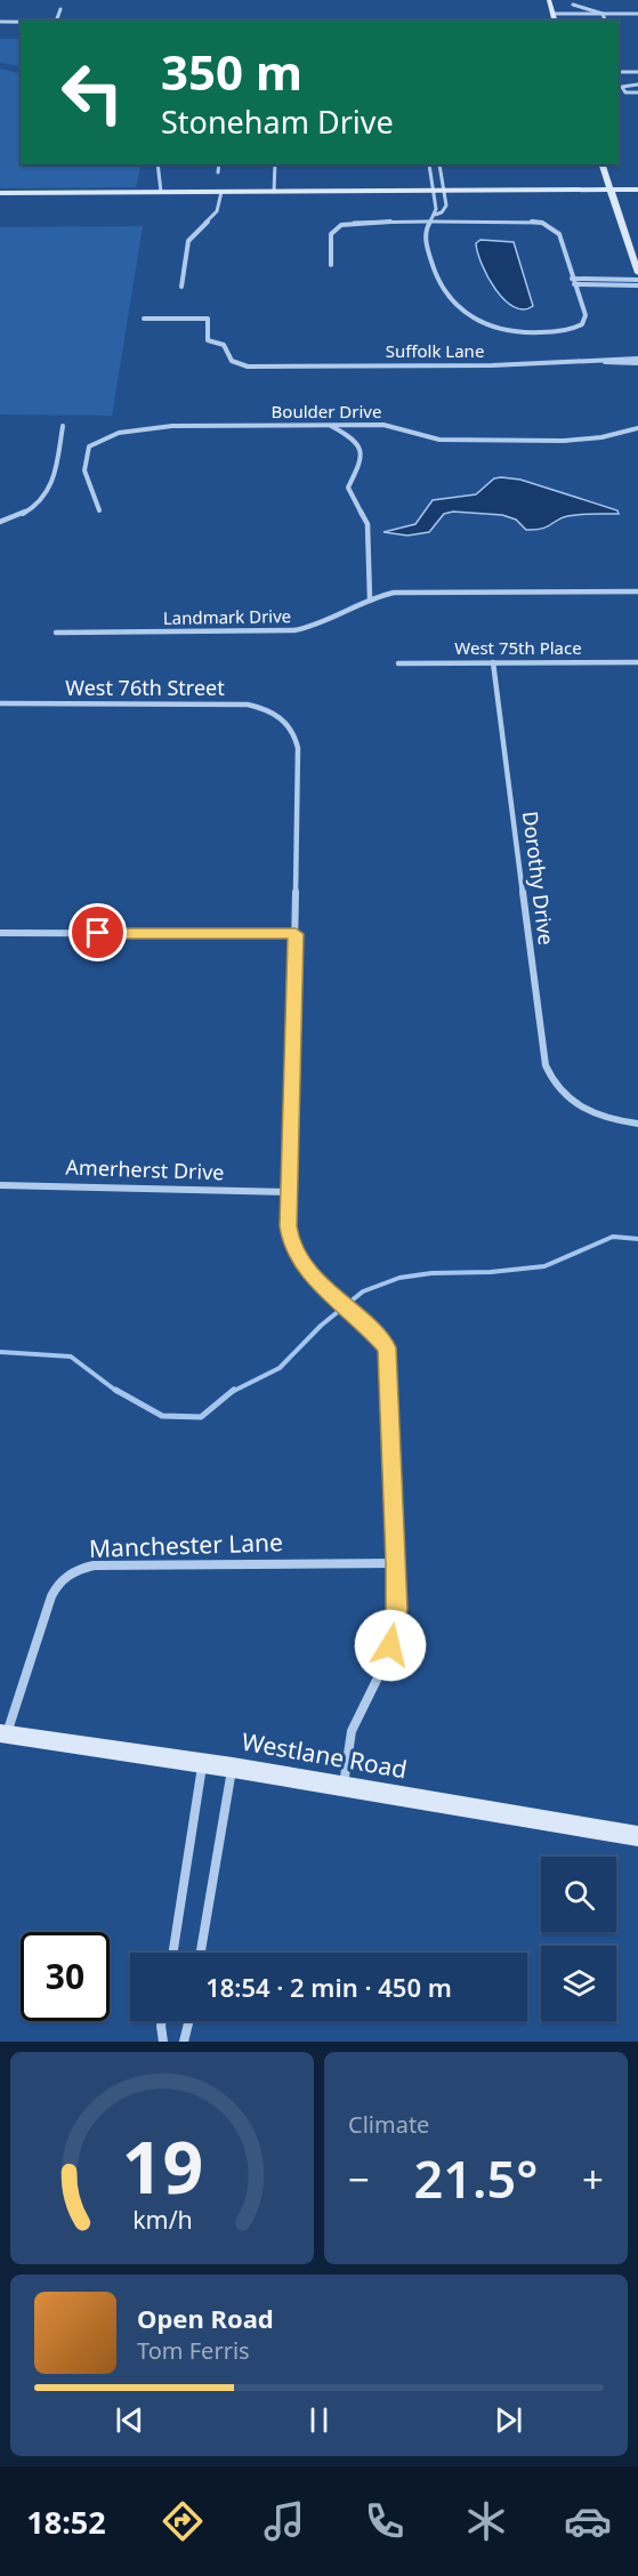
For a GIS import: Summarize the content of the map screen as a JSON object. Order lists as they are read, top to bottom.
{
  "streets": {
    "main road": ["Westlane Road"],
    "street": [
      "Suffolk Lane",
      "Boulder Drive",
      "Landmark Drive",
      "West 75th Place",
      "West 76th Street",
      "Dorothy Drive",
      "Amerherst Drive",
      "Manchester Lane"
    ]
  },
  "crossings": [
    ["West 75th Place", "Dorothy Drive"],
    ["Manchester Lane", "Westlane Road"]
  ],
  "page": {
    "turn": ["350 m", "Stoneham Drive"],
    "limit": "30",
    "trip": "18:54 · 2 min · 450 m",
    "tile": "Climate",
    "heat": ["−", "21.5°", "+"],
    "song": ["Open Road", "Tom Ferris"],
    "tabs": "18:52",
    "gauge": ["19", "km/h"]
  }
}
